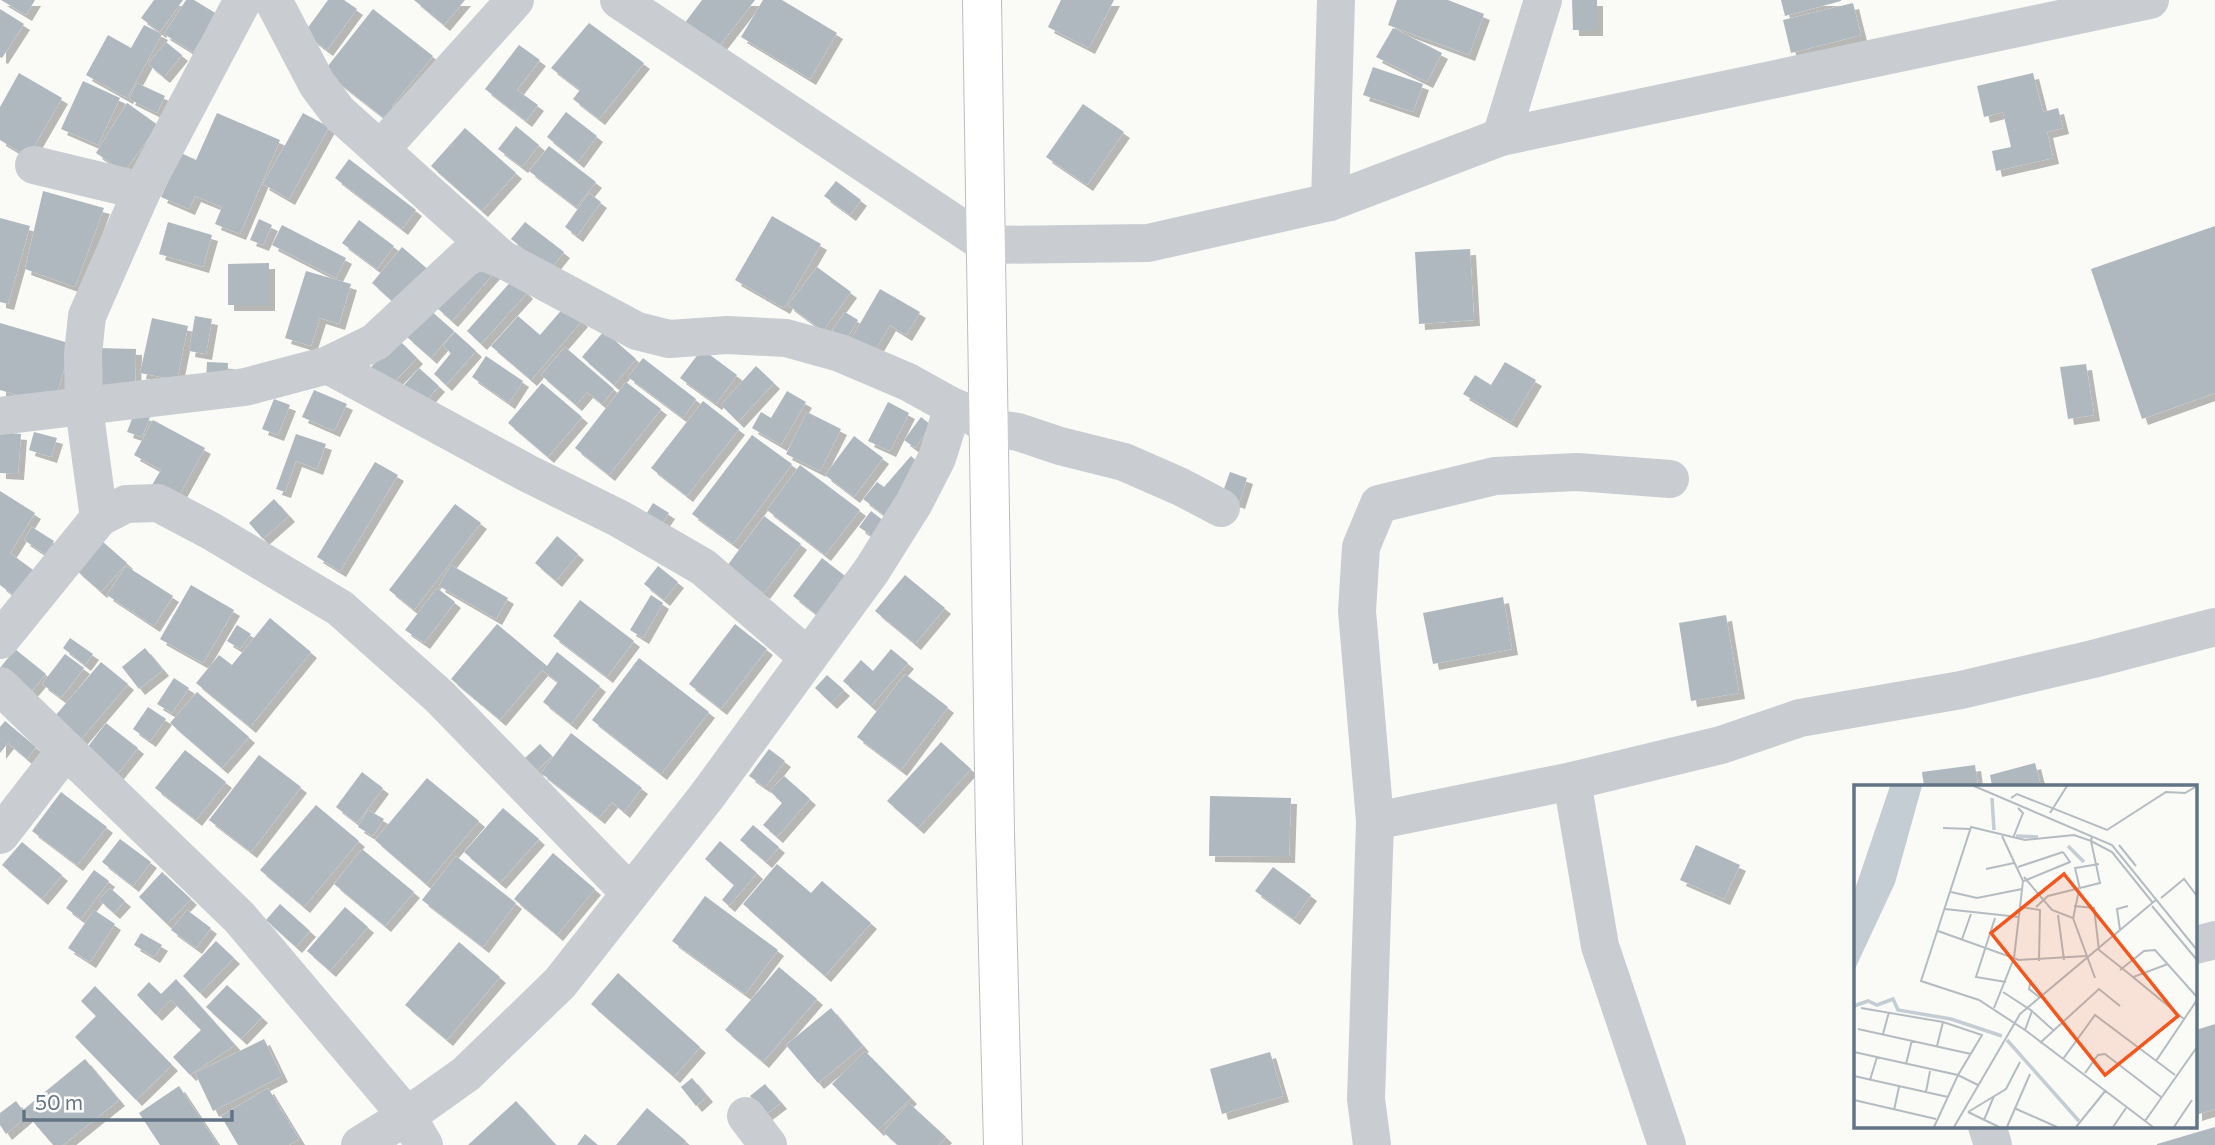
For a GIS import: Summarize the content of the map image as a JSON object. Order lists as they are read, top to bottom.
{
  "scale_bar": "50 m"
}
